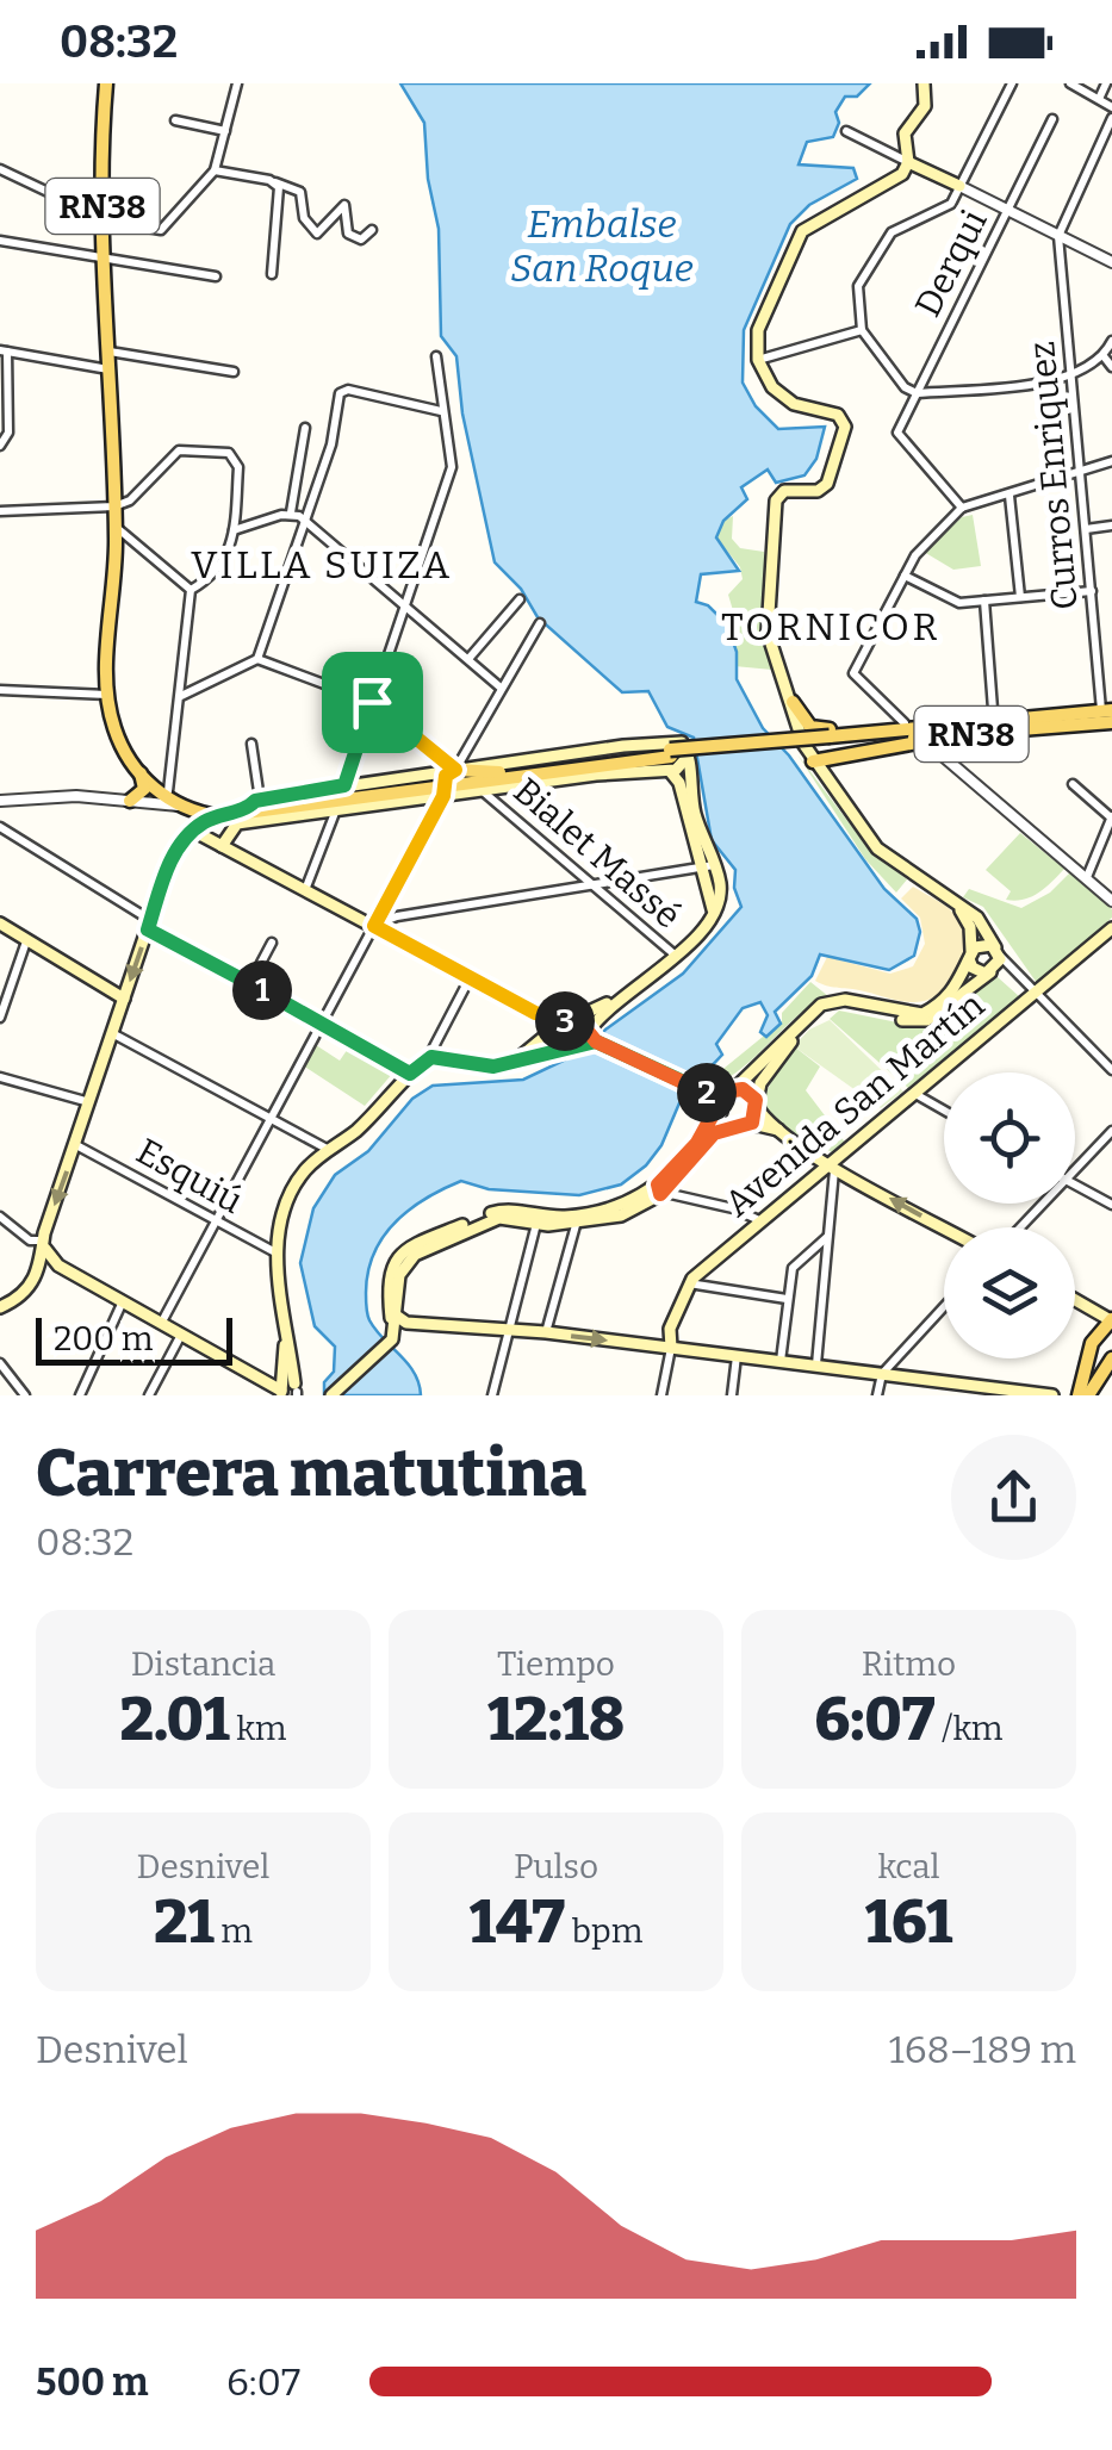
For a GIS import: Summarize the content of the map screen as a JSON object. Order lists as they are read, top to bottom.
{
  "streets": {
    "main road": ["RN38", "Avenida San Martín"],
    "street": [
      "Derqui",
      "Curros Enriquez",
      "Bialet Massé",
      "Esquiú"
    ]
  },
  "crossings": [
    ["RN38", "Curros Enriquez"]
  ],
  "districts": ["VILLA SUIZA", "TORNICOR"],
  "water": ["Embalse San Roque"],
  "scale_bar": "200 m",
  "page": {
    "status": "08:32",
    "pins": ["1", "3", "2"],
    "scale": "200 m",
    "heading": ["Carrera matutina", "08:32"],
    "stats": [
      ["Distancia", "2.01 km"],
      ["Tiempo", "12:18"],
      ["Ritmo", "6:07 /km"],
      ["Desnivel", "21 m"],
      ["Pulso", "147 bpm"],
      ["kcal", "161"]
    ],
    "chart": ["Desnivel", "168–189 m"],
    "list": [
      {
        "name": "500 m",
        "note": "6:07"
      }
    ]
  }
}
